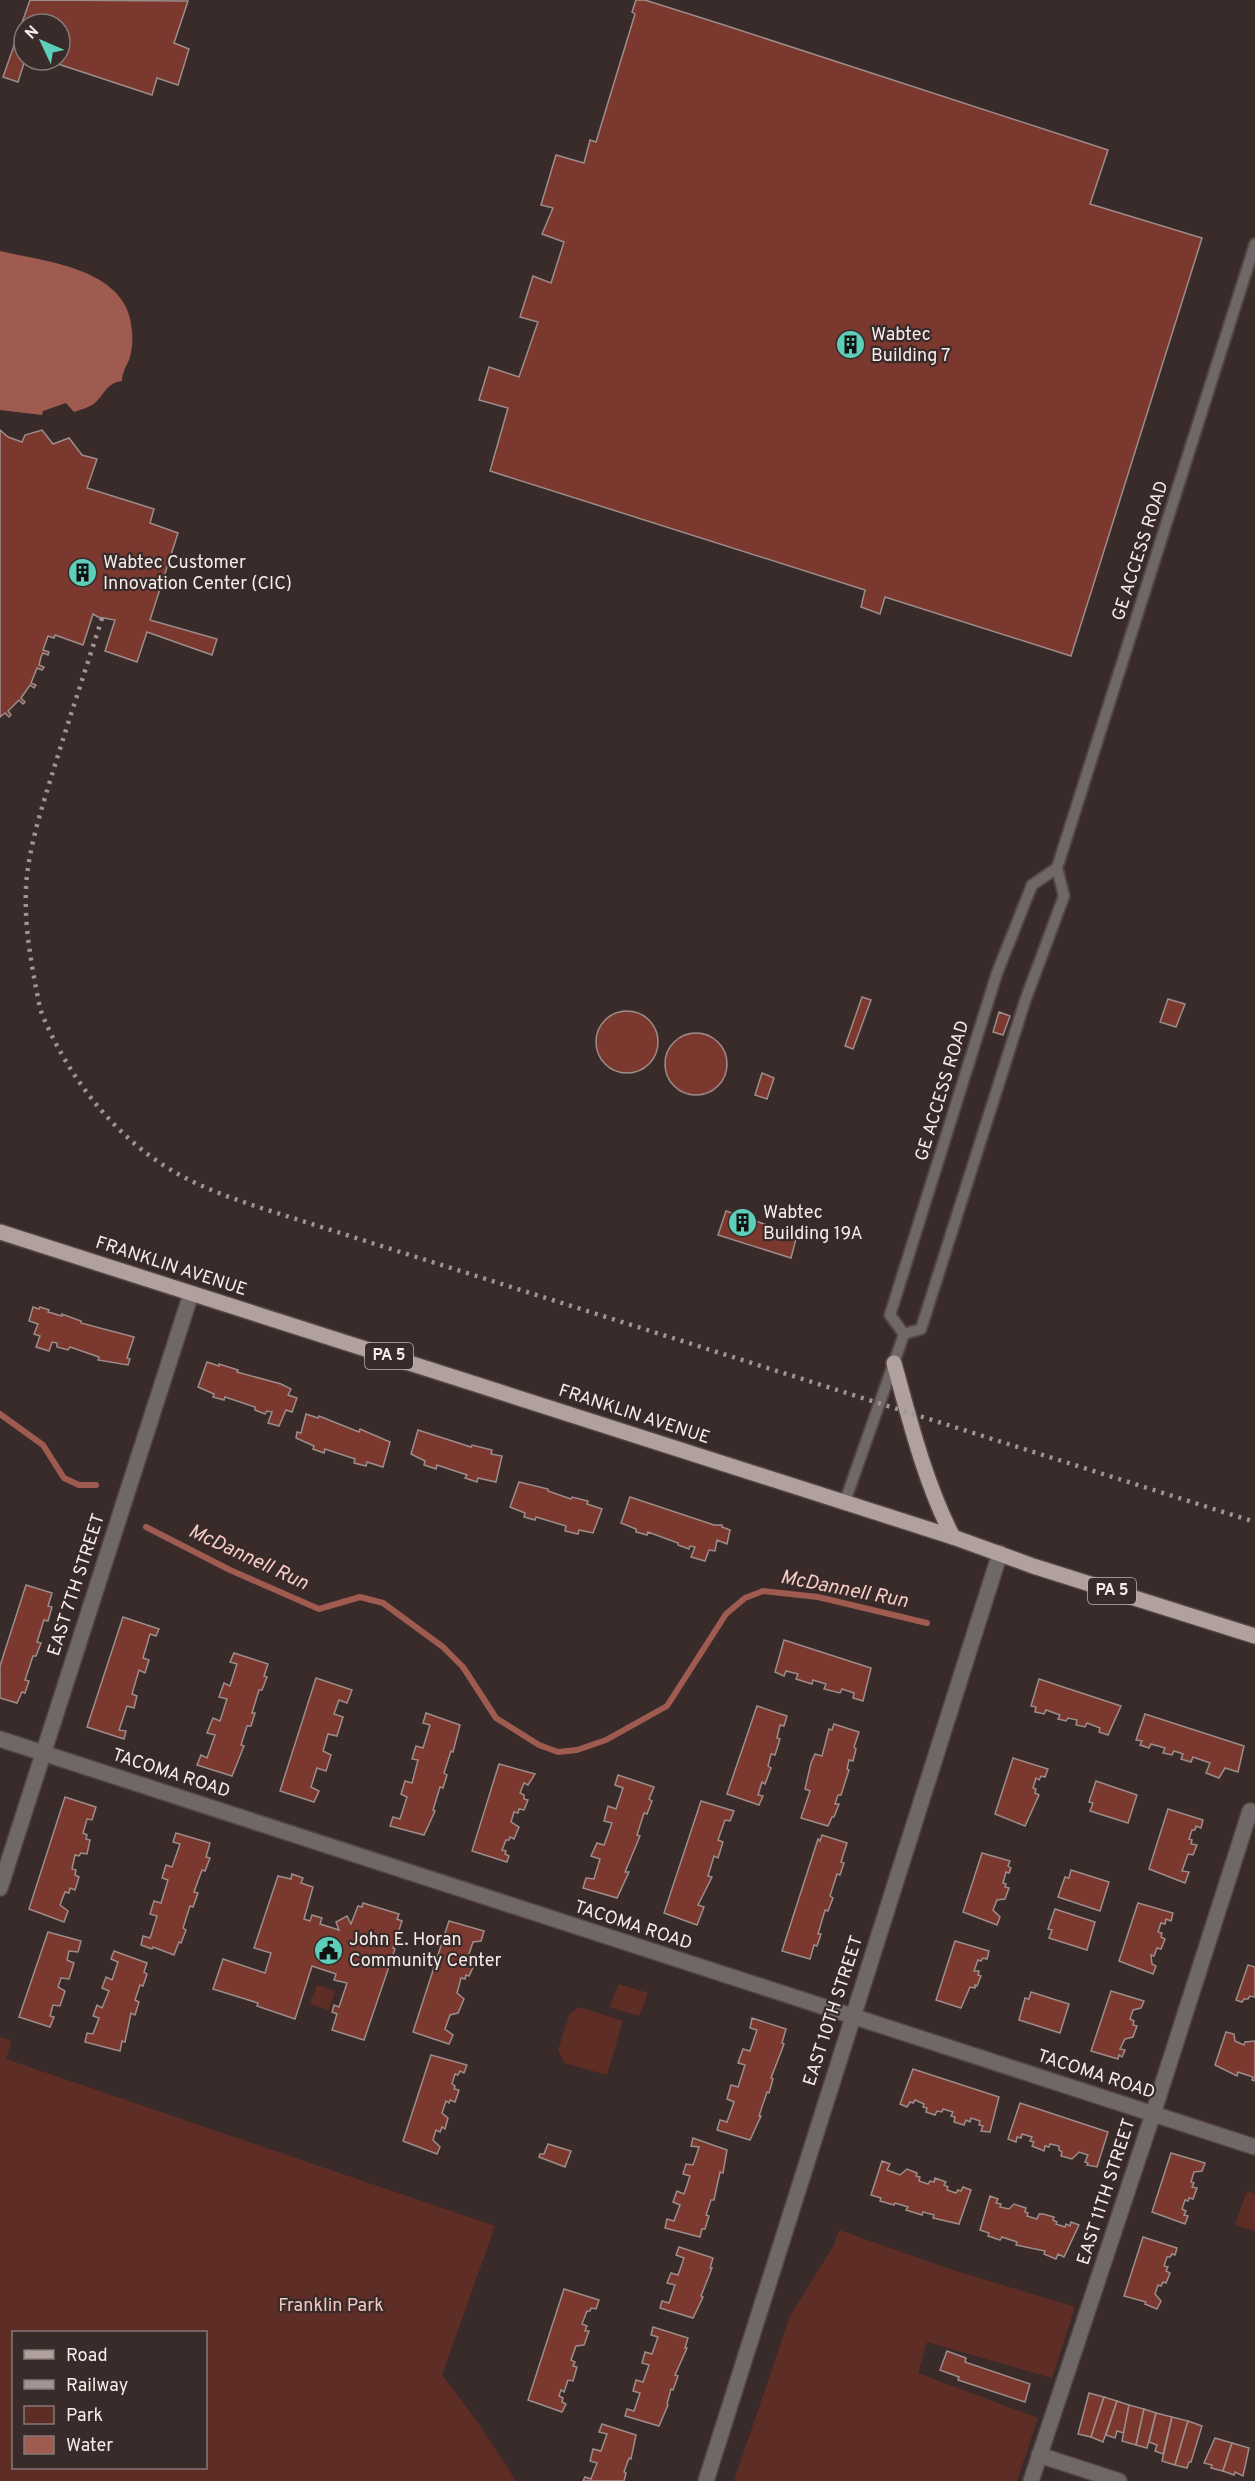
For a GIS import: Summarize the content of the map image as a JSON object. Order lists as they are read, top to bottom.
{
  "streets": {
    "main road": ["FRANKLIN AVENUE", "PA 5"],
    "street": [
      "EAST 7TH STREET",
      "TACOMA ROAD",
      "EAST 10TH STREET",
      "EAST 11TH STREET"
    ],
    "lane": ["GE ACCESS ROAD"]
  },
  "crossings": [
    ["FRANKLIN AVENUE", "EAST 7TH STREET"],
    ["FRANKLIN AVENUE", "EAST 10TH STREET"],
    ["EAST 7TH STREET", "TACOMA ROAD"],
    ["TACOMA ROAD", "EAST 10TH STREET"],
    ["TACOMA ROAD", "EAST 11TH STREET"]
  ],
  "water": ["McDannell Run"],
  "parks": ["Franklin Park"],
  "places": {
    "building": ["Wabtec Building 7", "Wabtec Customer Innovation Center (CIC)", "Wabtec Building 19A"],
    "public building": ["John E. Horan Community Center"]
  },
  "legend": [
    "Road",
    "Railway",
    "Park",
    "Water"
  ],
  "north": "top left"
}
